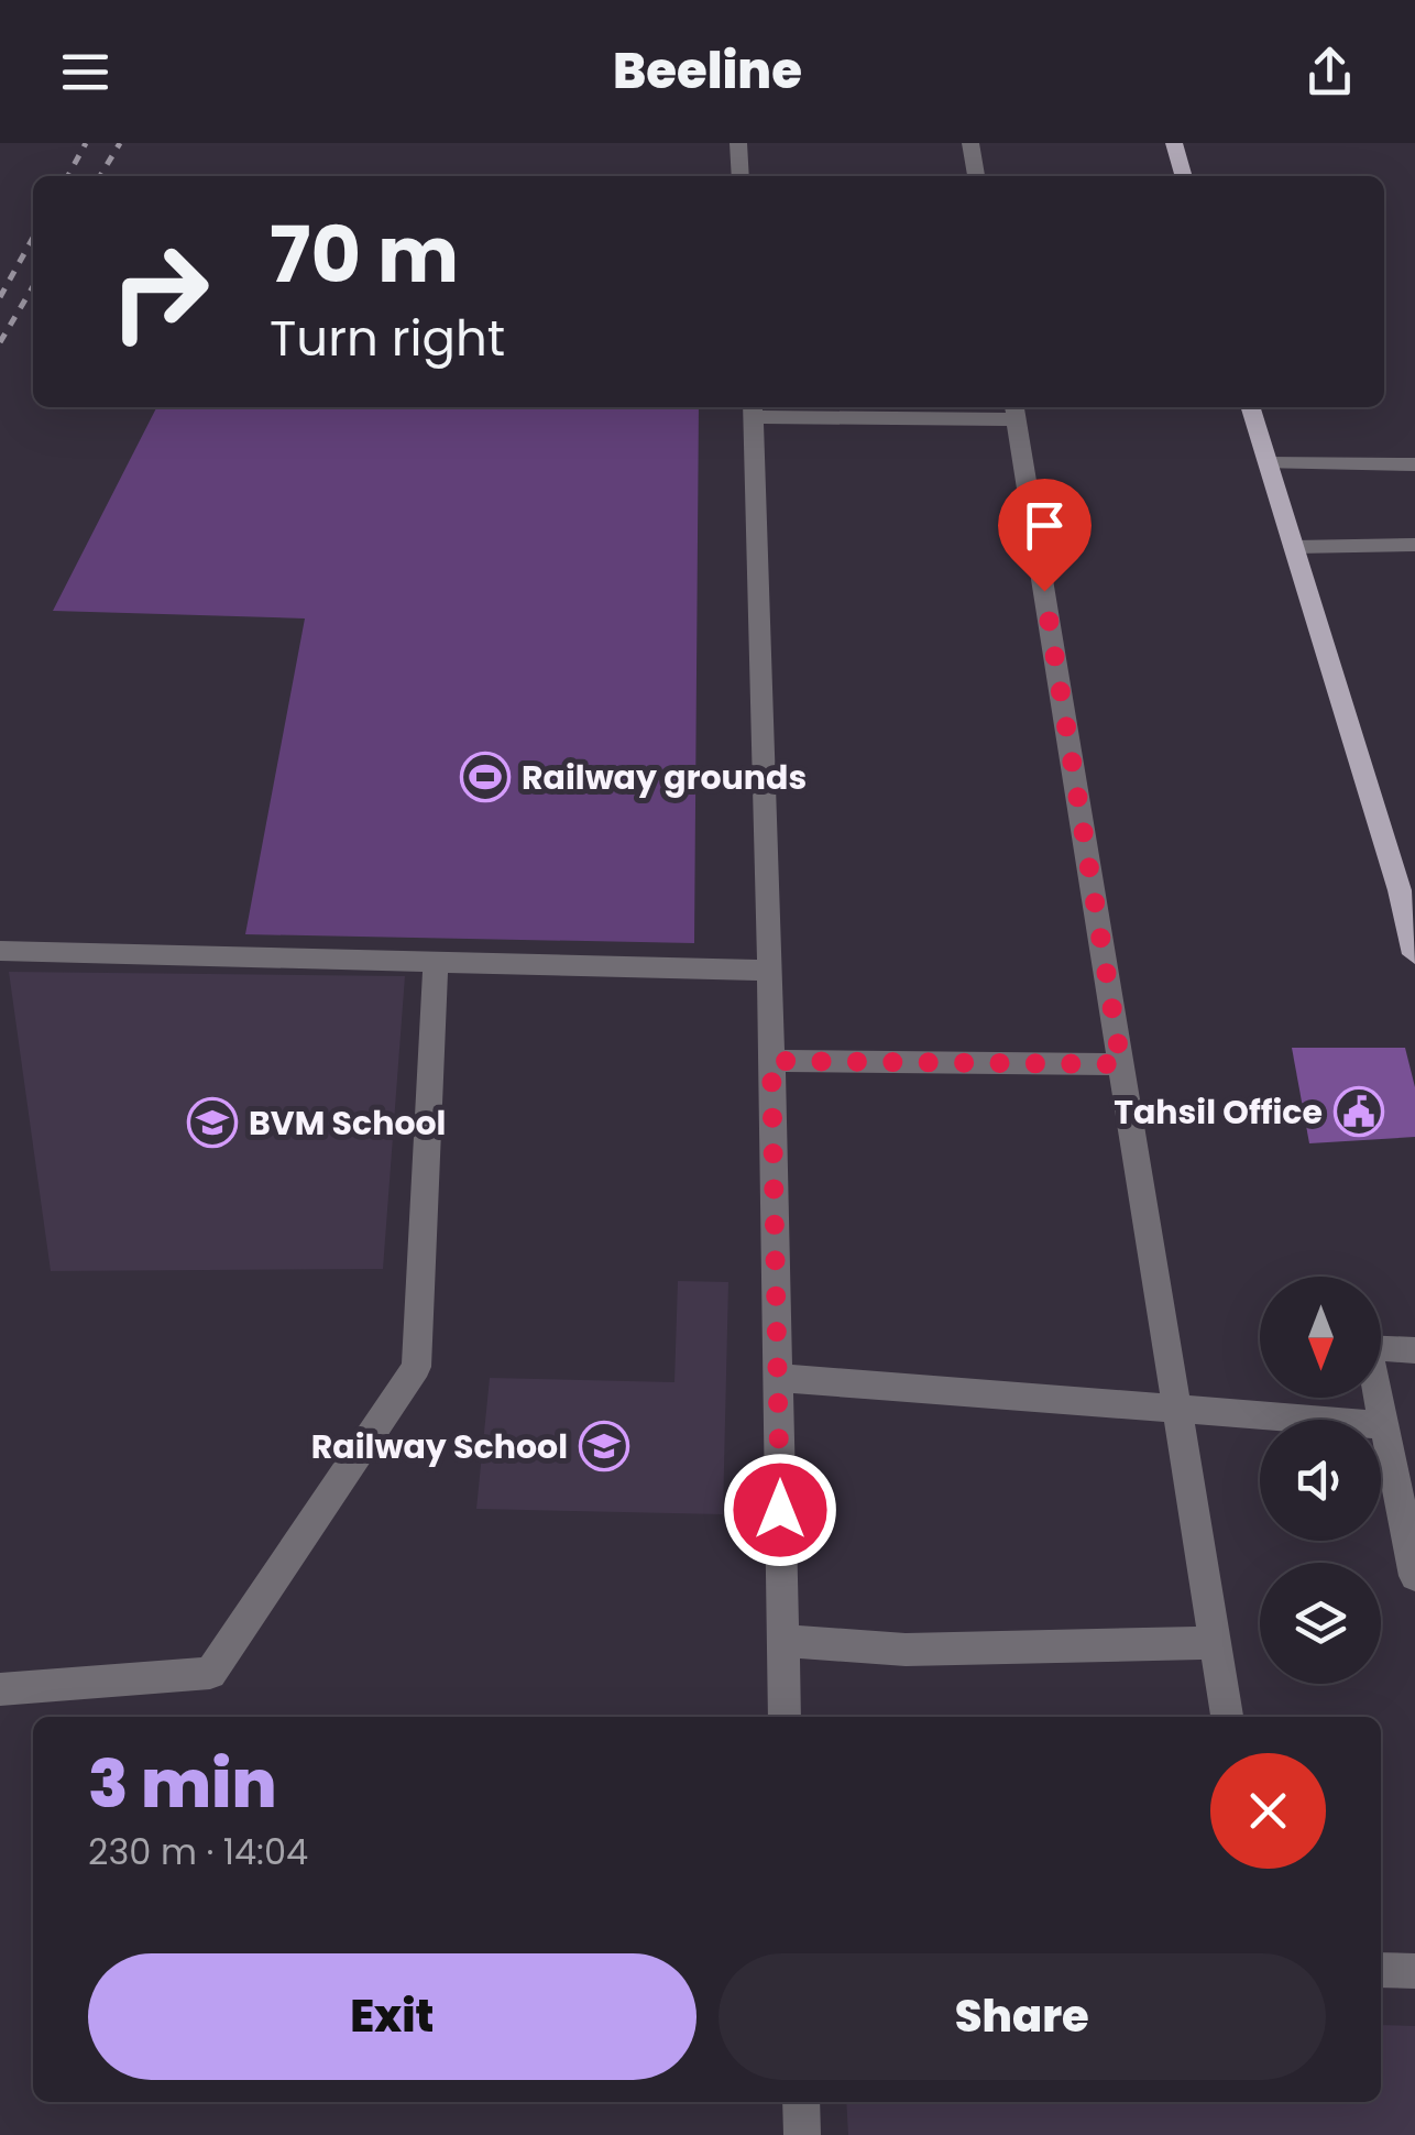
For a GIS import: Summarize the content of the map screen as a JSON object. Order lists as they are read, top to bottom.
{
  "places": {
    "sports": ["Railway grounds"],
    "public building": ["Tahsil Office"],
    "school or university": ["BVM School", "Railway School"]
  },
  "north": "bottom",
  "page": {
    "header": "Beeline",
    "turn": ["70 m", "Turn right"],
    "heading": ["3 min", "230 m · 14:04"],
    "buttons": ["Exit", "Share"]
  }
}
